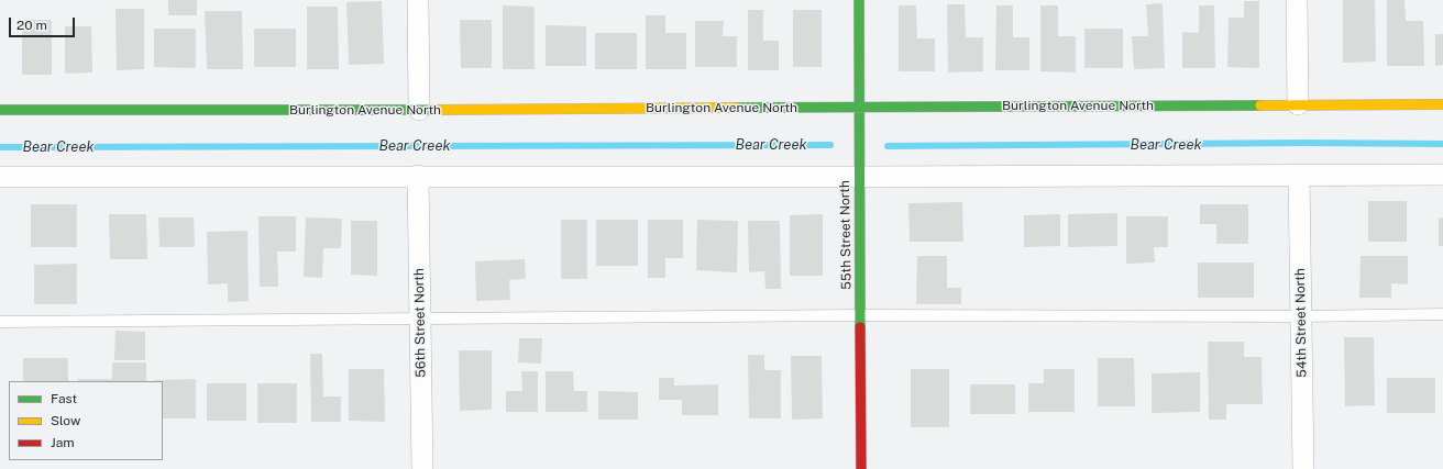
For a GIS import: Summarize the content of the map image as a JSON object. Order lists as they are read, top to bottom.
{
  "streets": {
    "street": [
      "Burlington Avenue North",
      "55th Street North",
      "56th Street North",
      "54th Street North"
    ]
  },
  "crossings": [
    ["Burlington Avenue North", "55th Street North"]
  ],
  "water": ["Bear Creek"],
  "legend": ["Fast", "Slow", "Jam"],
  "scale_bar": "20 m"
}
